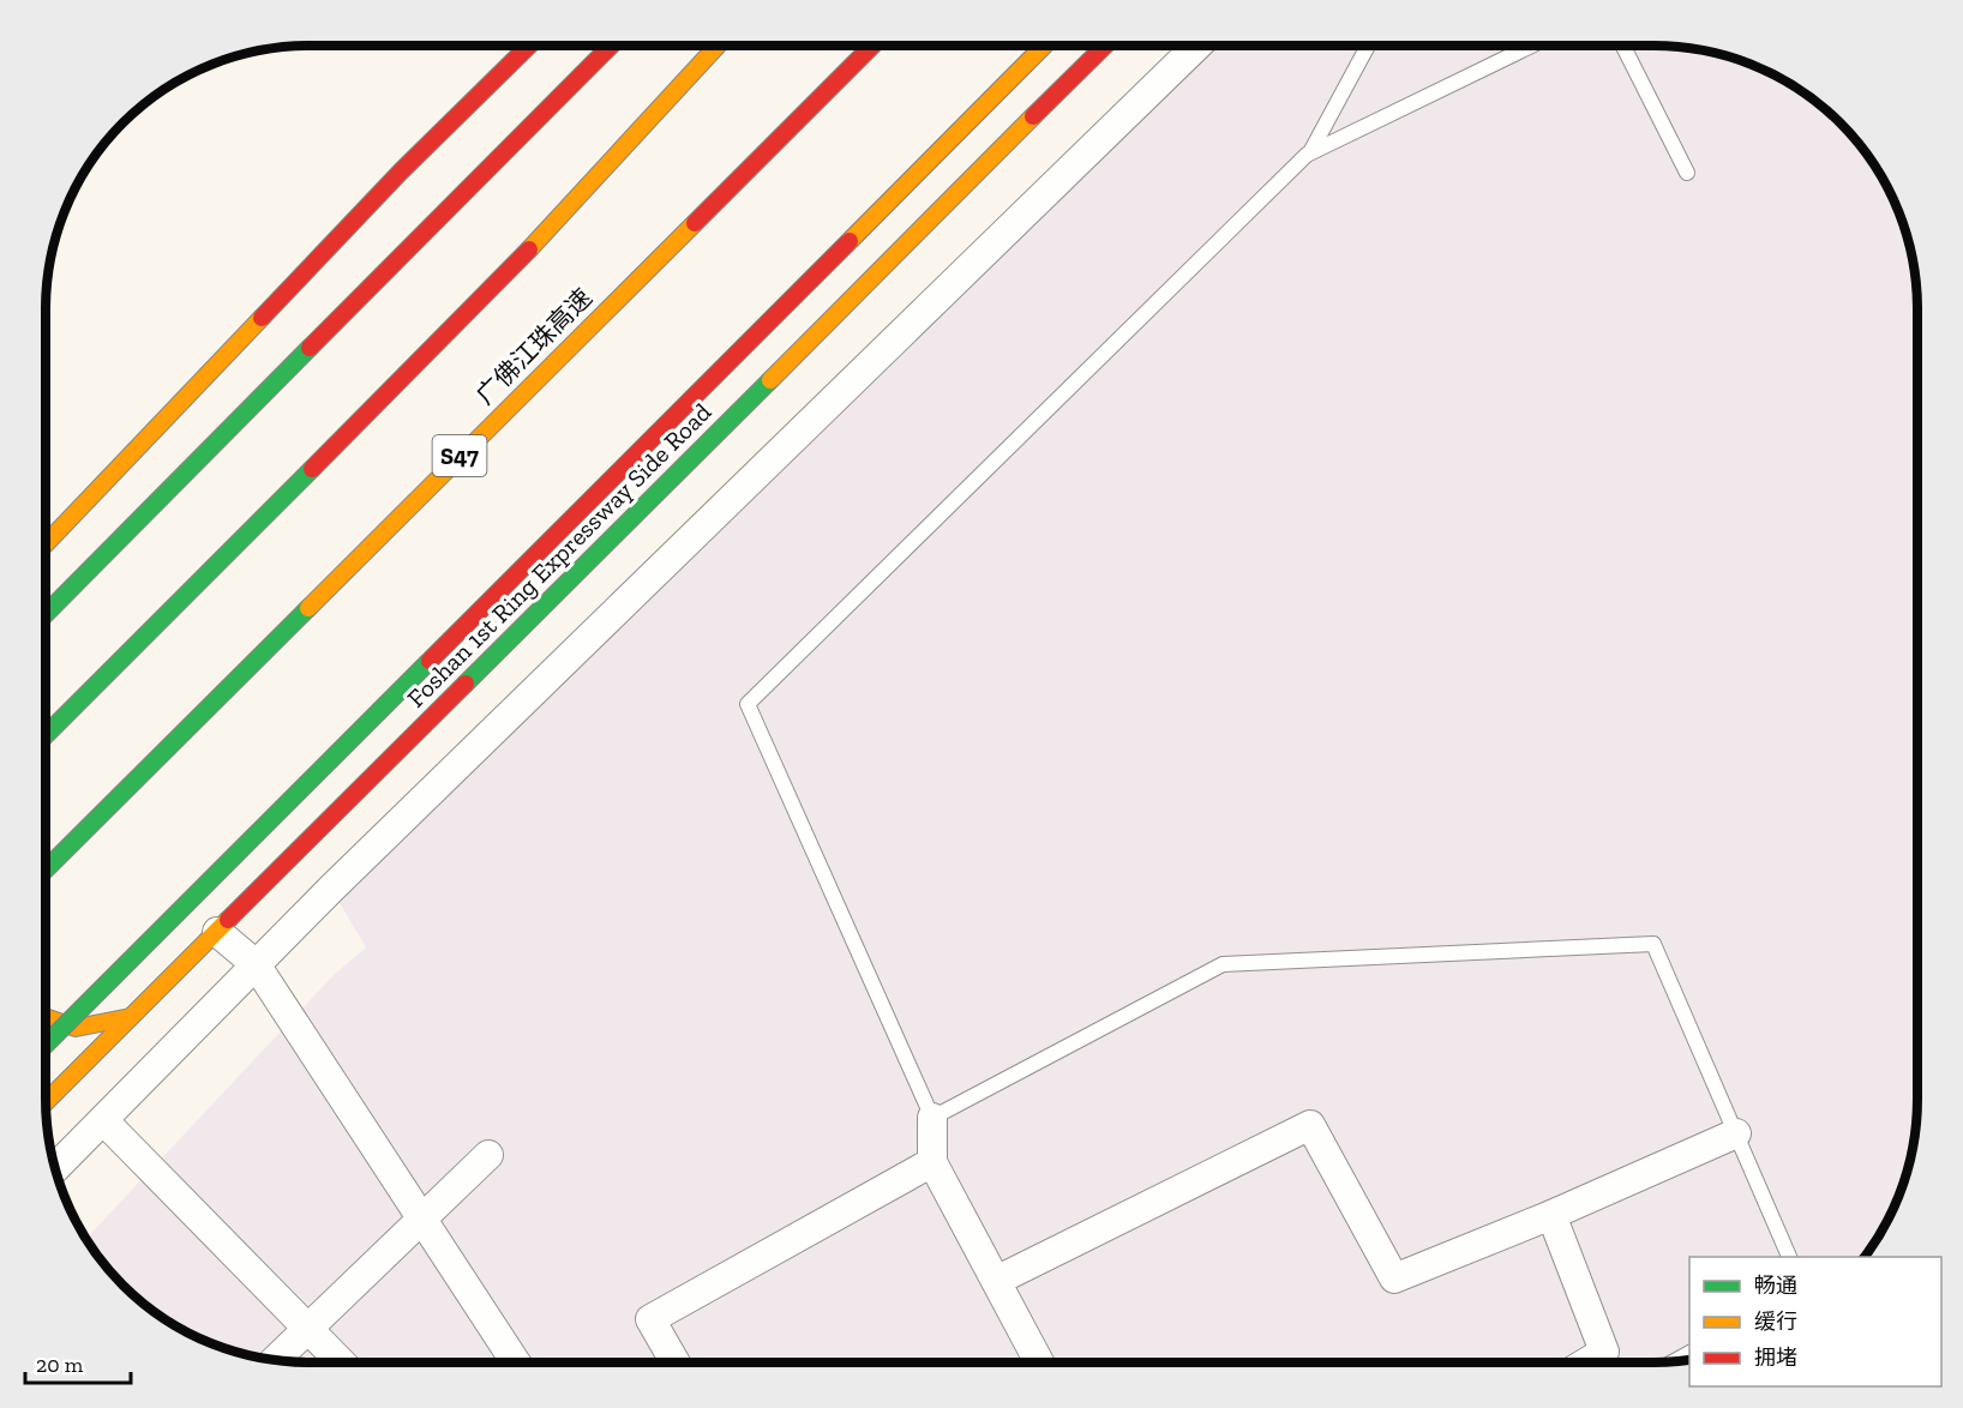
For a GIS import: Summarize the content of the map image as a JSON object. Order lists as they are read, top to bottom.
{
  "streets": {
    "main road": ["广佛江珠高速", "S47", "Foshan 1st Ring Expressway Side Road"]
  },
  "legend": ["畅通", "缓行", "拥堵"],
  "scale_bar": "20 m"
}
